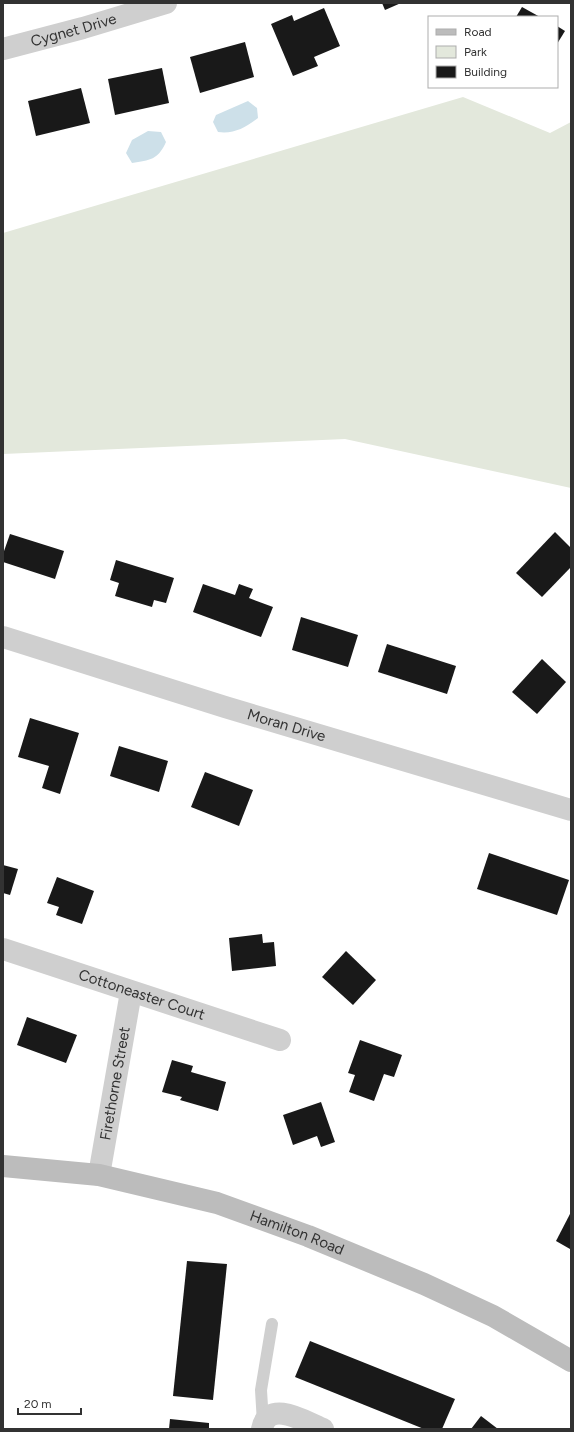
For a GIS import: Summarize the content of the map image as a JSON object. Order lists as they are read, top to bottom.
{
  "streets": {
    "street": [
      "Cygnet Drive",
      "Moran Drive",
      "Cottoneaster Court",
      "Firethorne Street",
      "Hamilton Road"
    ]
  },
  "crossings": [
    ["Cottoneaster Court", "Firethorne Street"],
    ["Firethorne Street", "Hamilton Road"]
  ],
  "legend": ["Road", "Park", "Building"],
  "scale_bar": "20 m"
}
